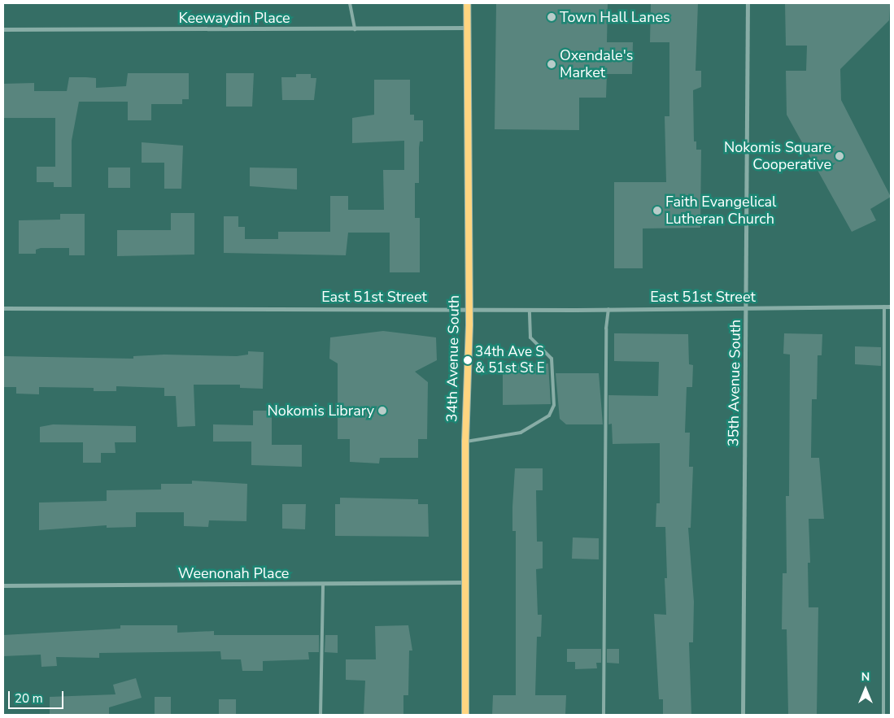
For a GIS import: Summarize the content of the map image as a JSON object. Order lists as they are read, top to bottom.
{
  "streets": {
    "street": [
      "Keewaydin Place",
      "East 51st Street",
      "34th Avenue South",
      "35th Avenue South",
      "Weenonah Place"
    ]
  },
  "crossings": [
    ["Keewaydin Place", "34th Avenue South"],
    ["East 51st Street", "34th Avenue South"],
    ["East 51st Street", "35th Avenue South"],
    ["34th Avenue South", "Weenonah Place"]
  ],
  "places": [
    "Town Hall Lanes",
    "Oxendale's Market",
    "Nokomis Square Cooperative",
    "Faith Evangelical Lutheran Church",
    "34th Ave S & 51st St E",
    "Nokomis Library"
  ],
  "scale_bar": "20 m",
  "north": "top"
}
